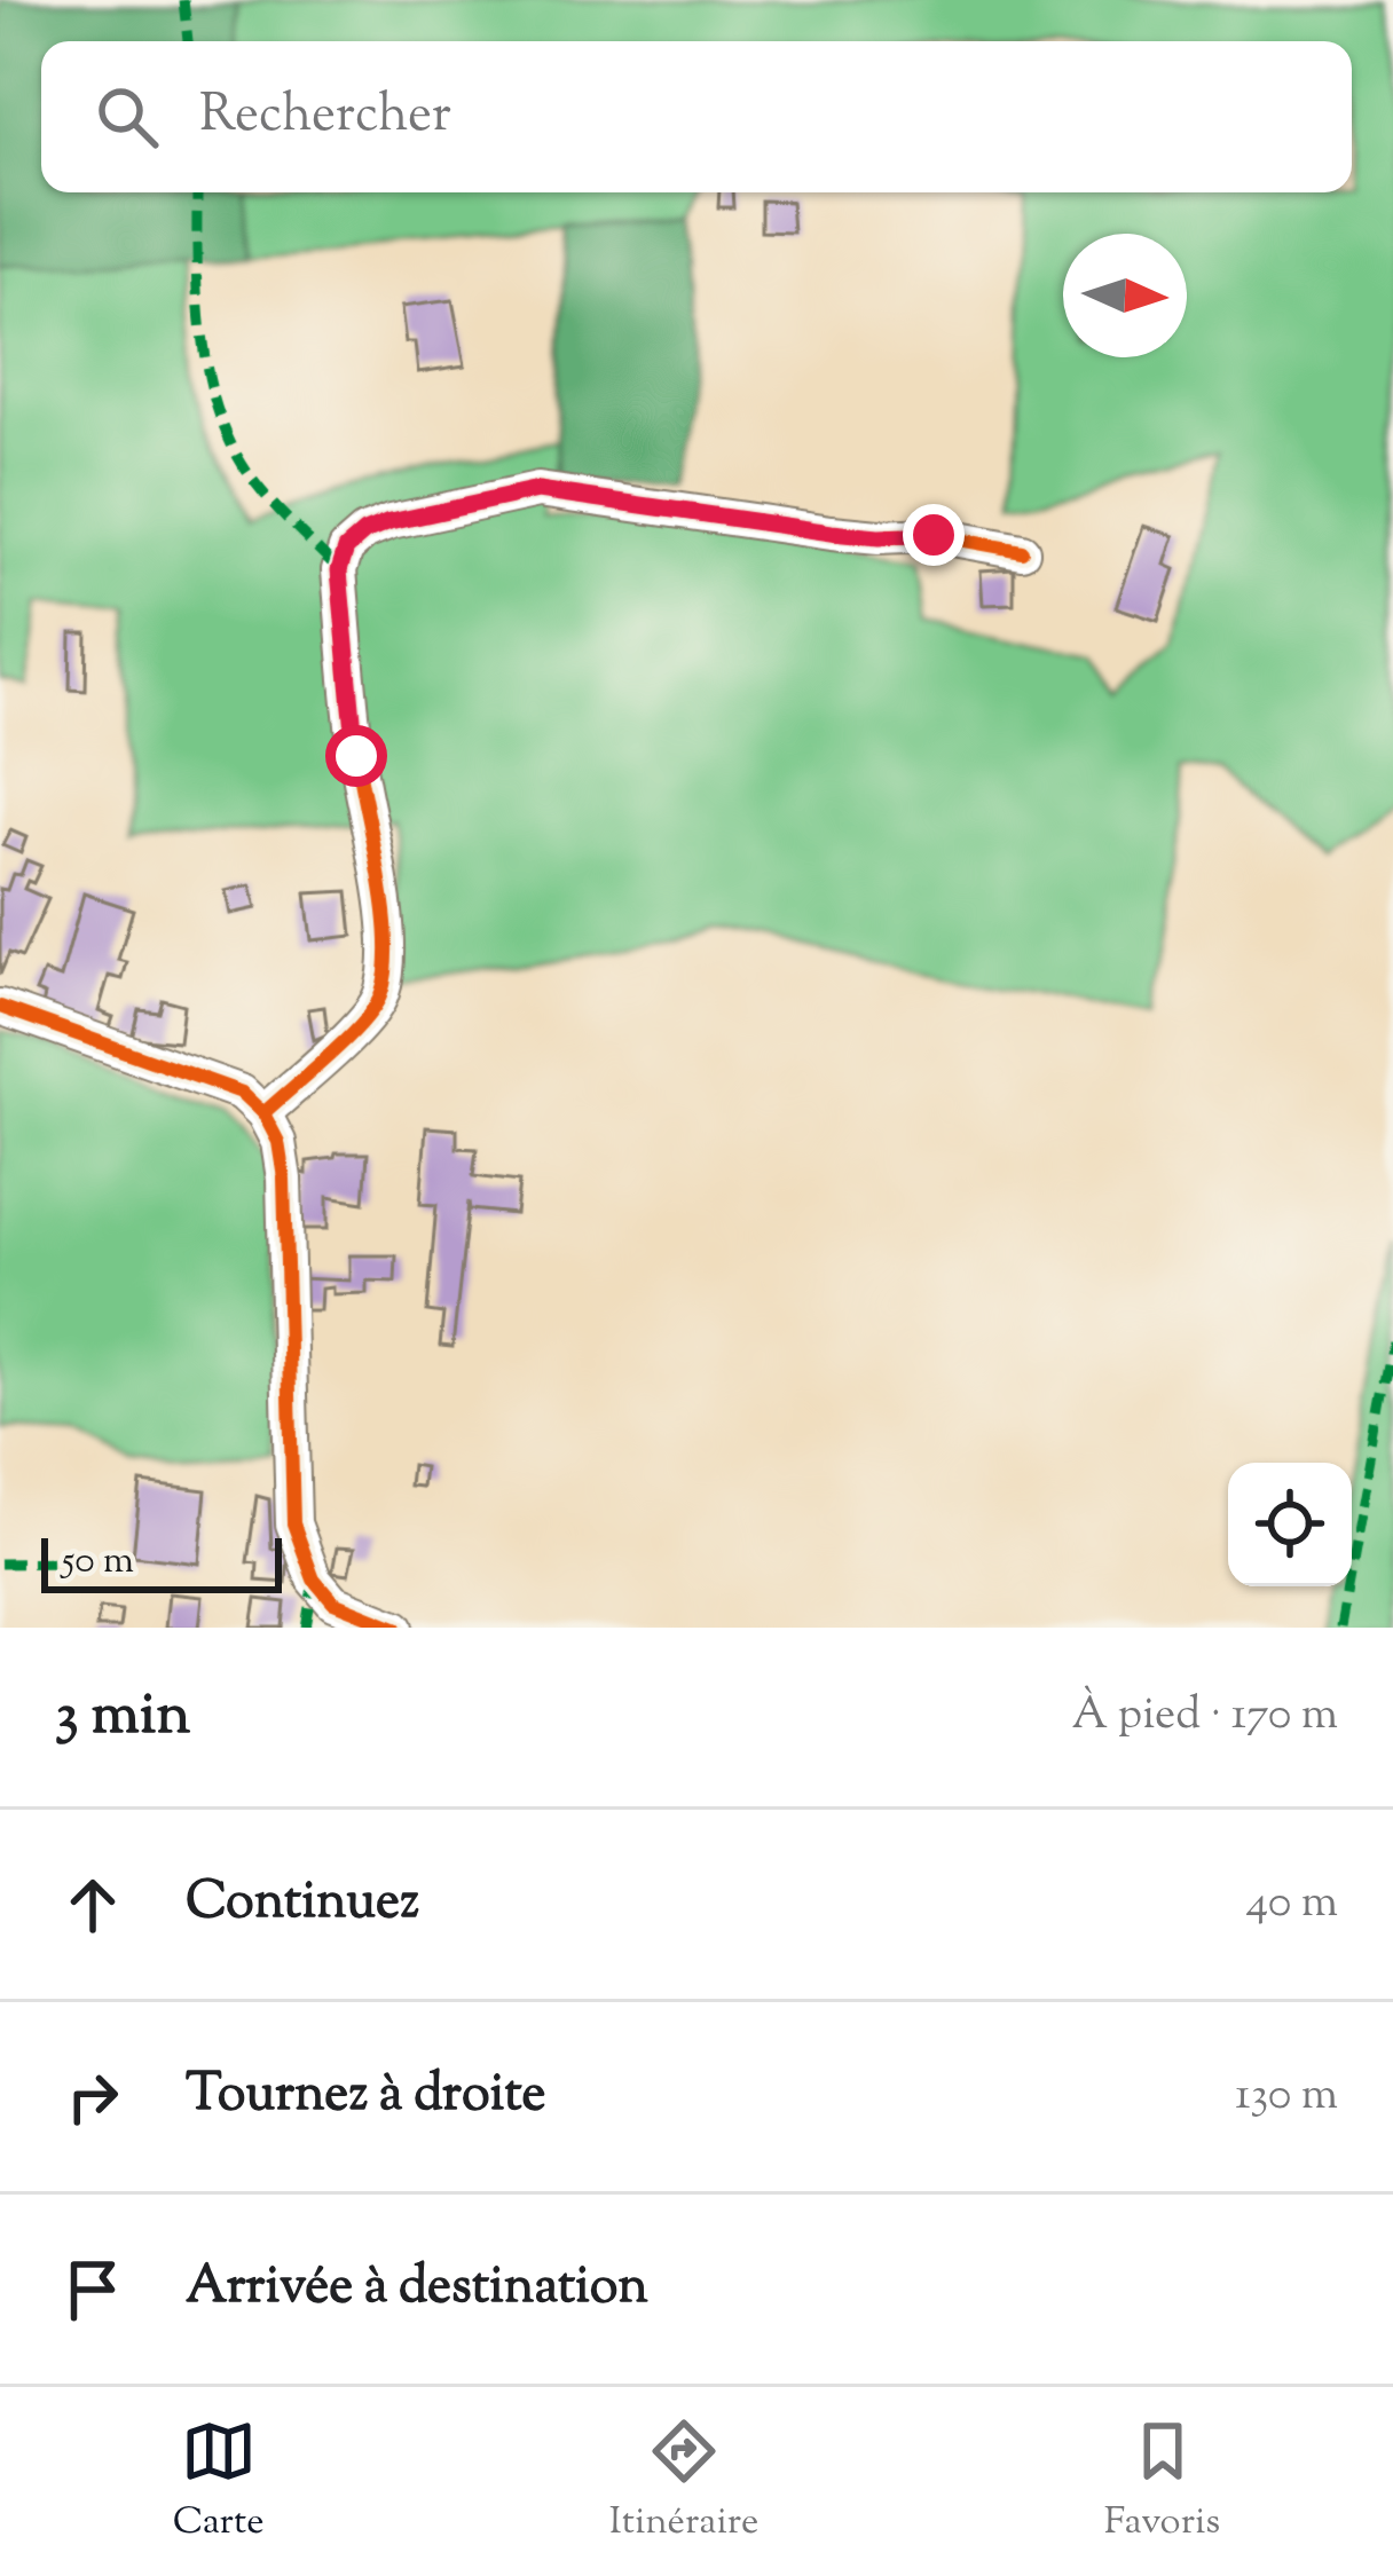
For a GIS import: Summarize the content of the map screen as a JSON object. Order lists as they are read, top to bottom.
{
  "scale_bar": "50 m",
  "north": "right",
  "page": {
    "search": "Rechercher",
    "scale": "50 m",
    "heading": ["3 min", "À pied · 170 m"],
    "list": [
      ["Continuez", "40 m"],
      ["Tournez à droite", "130 m"],
      "Arrivée à destination"
    ],
    "nav": ["Carte", "Itinéraire", "Favoris"]
  }
}
